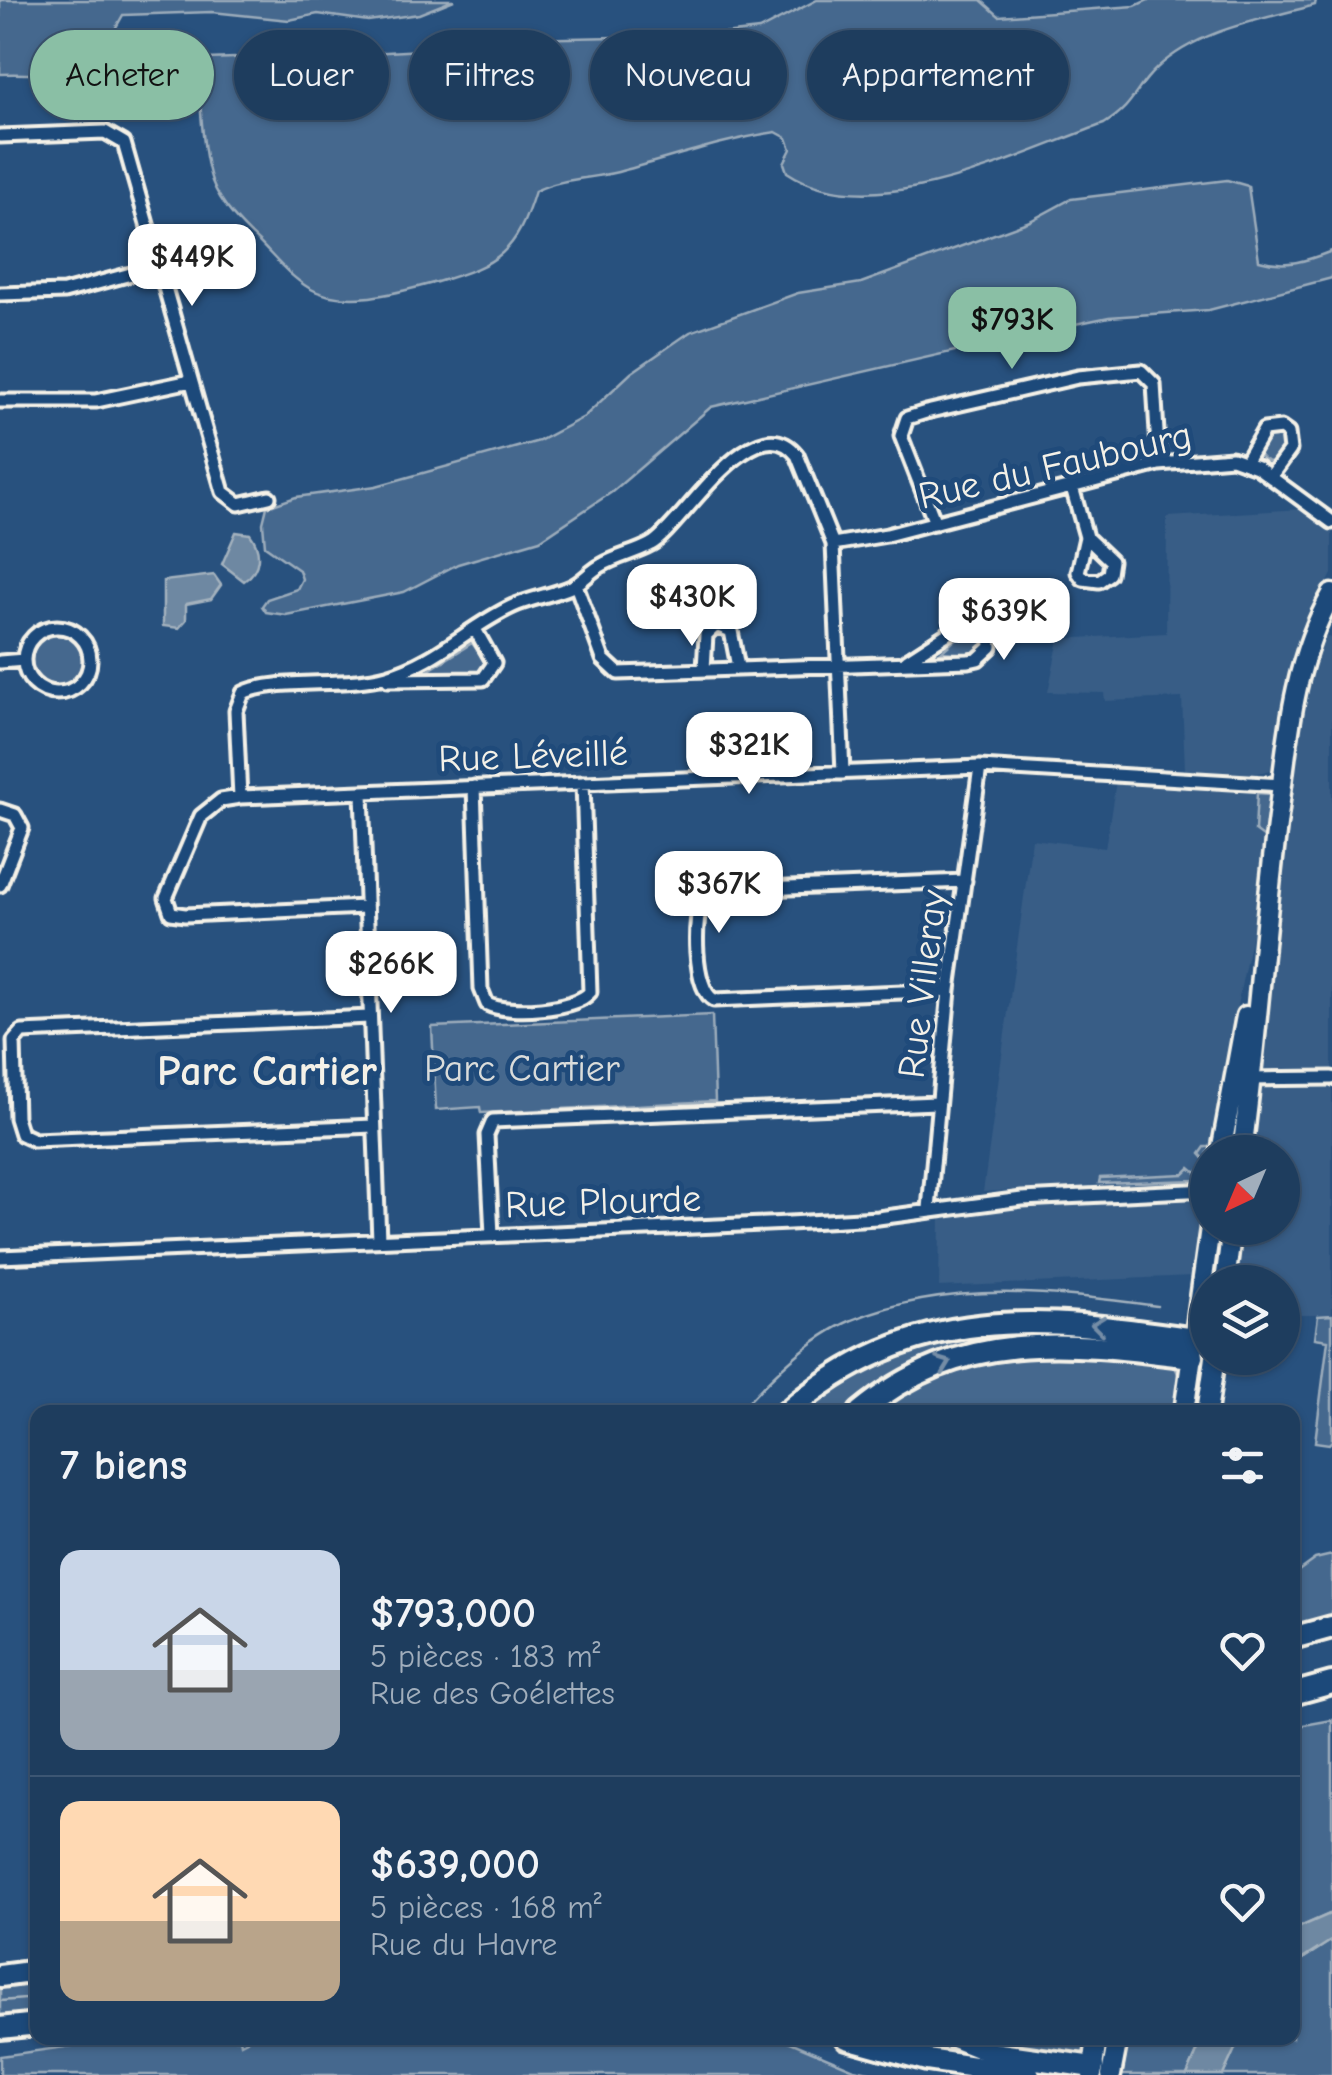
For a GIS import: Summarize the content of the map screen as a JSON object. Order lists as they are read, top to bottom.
{
  "streets": {
    "street": [
      "Rue du Faubourg",
      "Rue Léveillé",
      "Rue Villeray",
      "Rue Plourde"
    ]
  },
  "crossings": [
    ["Rue Léveillé", "Rue Villeray"],
    ["Rue Villeray", "Rue Plourde"]
  ],
  "districts": ["Parc Cartier"],
  "parks": ["Parc Cartier"],
  "north": "bottom left",
  "page": {
    "chip": [
      "Acheter",
      "Louer",
      "Filtres",
      "Nouveau",
      "Appartement"
    ],
    "price": [
      "$449K",
      "$793K",
      "$430K",
      "$639K",
      "$321K",
      "$367K",
      "$266K"
    ],
    "heading": "7 biens",
    "list": [
      {
        "name": "$793,000",
        "note": "5 pièces · 183 m² · Rue des Goélettes"
      },
      {
        "name": "$639,000",
        "note": "5 pièces · 168 m² · Rue du Havre"
      }
    ]
  }
}
